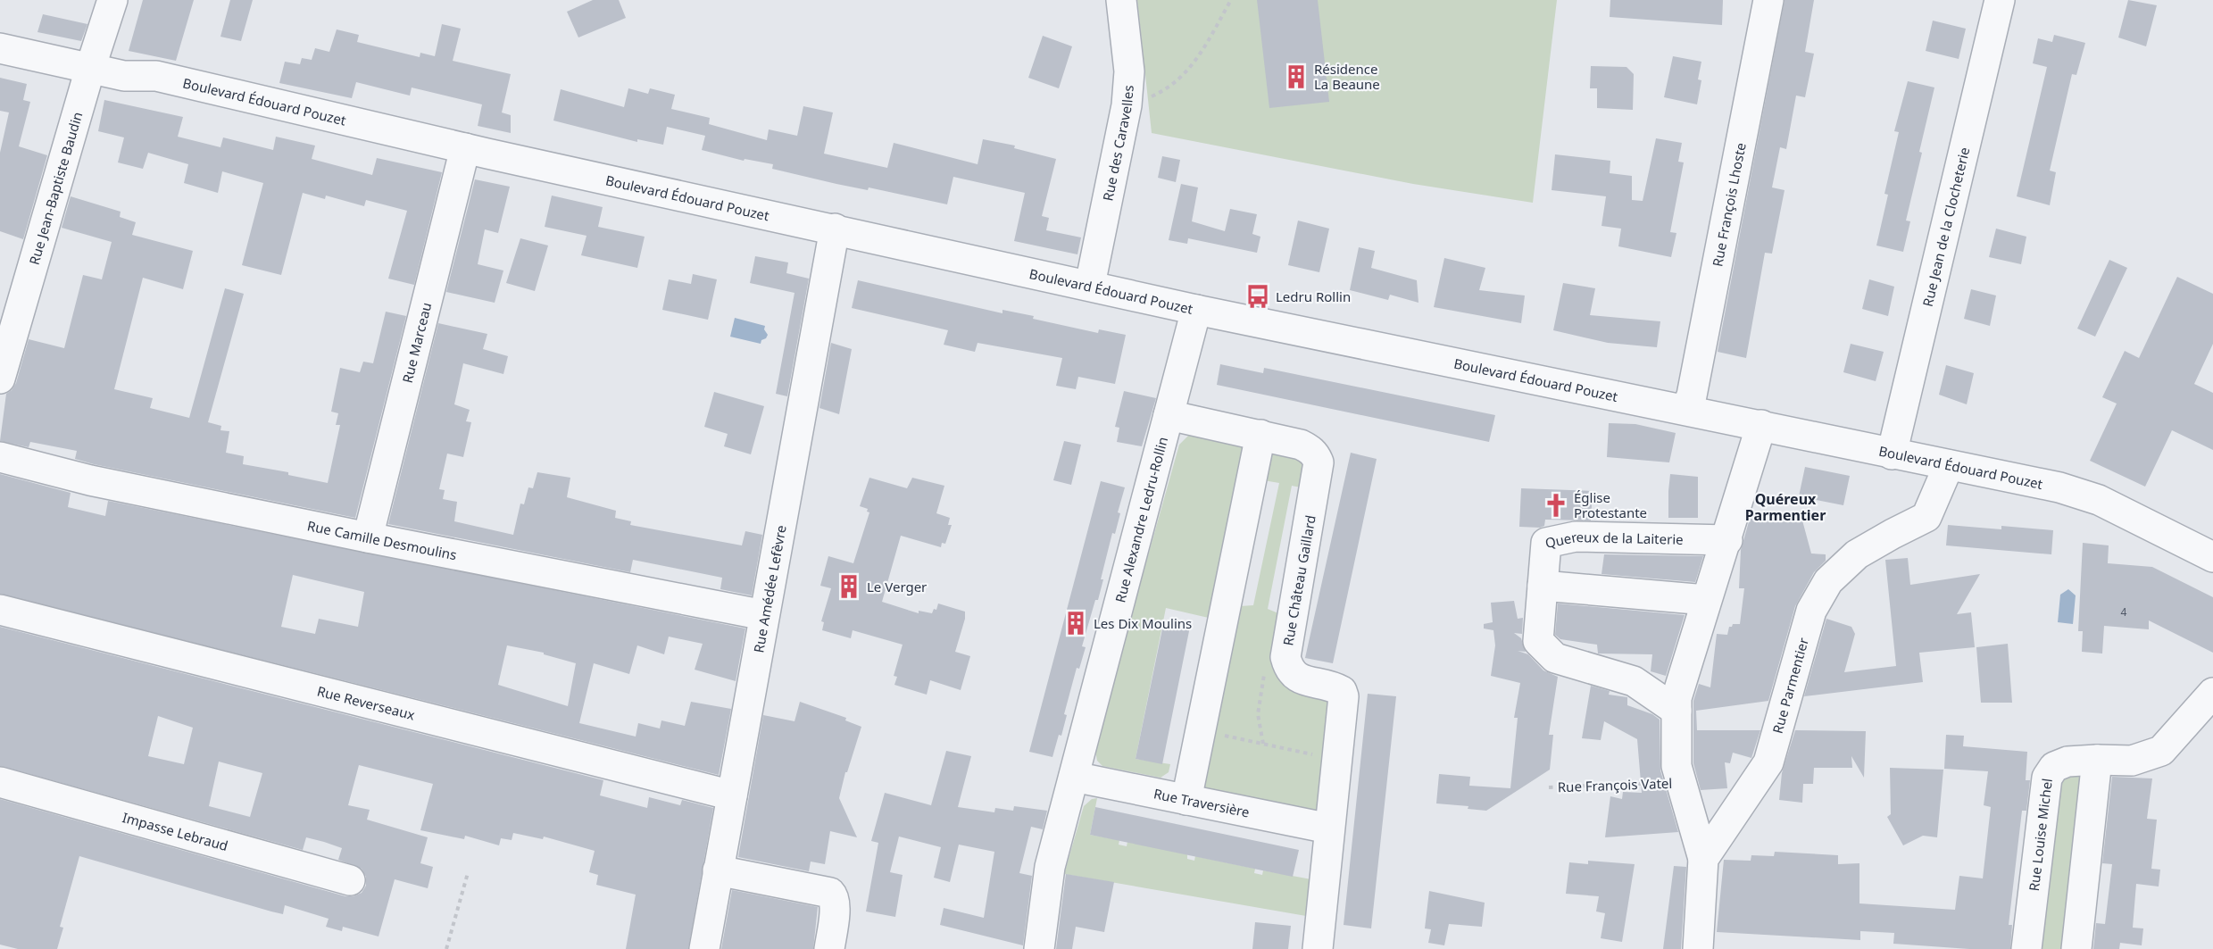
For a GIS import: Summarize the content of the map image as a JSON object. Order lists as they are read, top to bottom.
{
  "streets": {
    "street": [
      "Boulevard Édouard Pouzet",
      "Rue des Caravelles",
      "Rue Jean-Baptiste Baudin",
      "Rue François Lhoste",
      "Rue Jean de la Clocheterie",
      "Rue Marceau",
      "Rue Alexandre Ledru-Rollin",
      "Rue Camille Desmoulins",
      "Quereux de la Laiterie",
      "Rue Château Gaillard",
      "Rue Amédée Lefèvre",
      "Rue Parmentier",
      "Rue Reverseaux",
      "Rue Traversière",
      "Impasse Lebraud",
      "Rue Louise Michel"
    ],
    "path": ["Rue François Vatel"]
  },
  "crossings": [
    ["Boulevard Édouard Pouzet", "Rue des Caravelles"],
    ["Boulevard Édouard Pouzet", "Rue Jean-Baptiste Baudin"],
    ["Boulevard Édouard Pouzet", "Rue François Lhoste"],
    ["Boulevard Édouard Pouzet", "Rue Jean de la Clocheterie"],
    ["Boulevard Édouard Pouzet", "Rue Marceau"],
    ["Boulevard Édouard Pouzet", "Rue Alexandre Ledru-Rollin"],
    ["Boulevard Édouard Pouzet", "Rue Amédée Lefèvre"],
    ["Boulevard Édouard Pouzet", "Rue Parmentier"],
    ["Rue Marceau", "Rue Camille Desmoulins"],
    ["Rue Alexandre Ledru-Rollin", "Rue Château Gaillard"],
    ["Rue Alexandre Ledru-Rollin", "Rue Traversière"],
    ["Rue Camille Desmoulins", "Rue Amédée Lefèvre"],
    ["Rue Château Gaillard", "Rue Traversière"],
    ["Rue Amédée Lefèvre", "Rue Reverseaux"]
  ],
  "districts": ["Quéreux Parmentier"],
  "places": {
    "building": ["Résidence La Beaune", "Le Verger", "Les Dix Moulins"],
    "bus stop": ["Ledru Rollin"],
    "church": ["Église Protestante"]
  },
  "house_numbers": ["4"]
}
